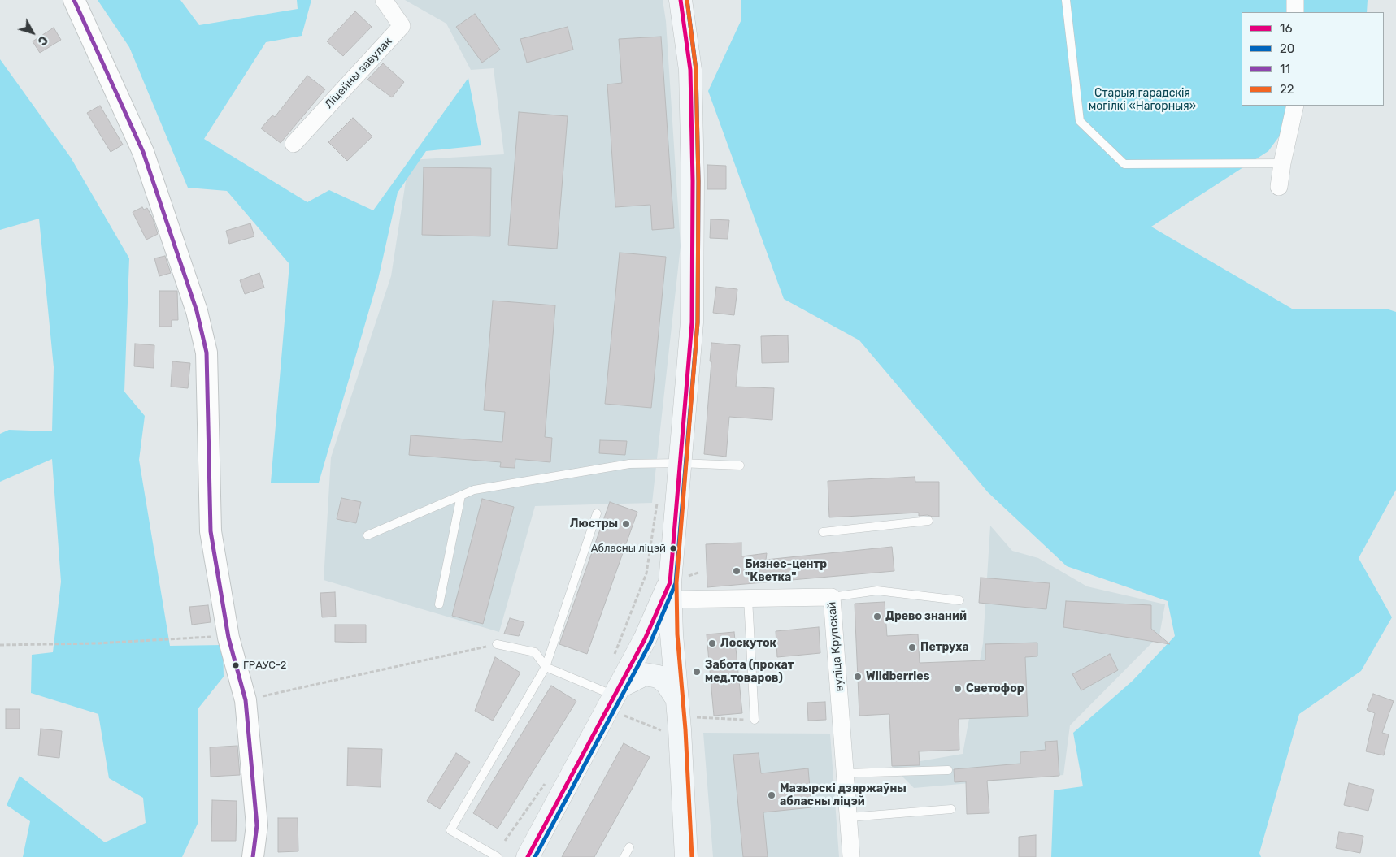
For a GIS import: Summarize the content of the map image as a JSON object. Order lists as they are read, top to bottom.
{
  "streets": {
    "street": ["Ліцейны завулак", "вуліца Крупскай"]
  },
  "parks": ["Старыя гарадскія могілкі «Нагорныя»"],
  "places": [
    "Люстры",
    "Абласны ліцэй",
    "Бизнес-центр \"Кветка\"",
    "Древо знаний",
    "Лоскуток",
    "Петруха",
    "ГРАУС-2",
    "Забота (прокат мед.товаров)",
    "Wildberries",
    "Светофор",
    "Мазырскі дзяржаўны абласны ліцэй"
  ],
  "lines": [
    "transit line 16",
    "transit line 20",
    "transit line 11",
    "transit line 22"
  ],
  "legend": [
    "16",
    "20",
    "11",
    "22"
  ],
  "north": "bottom right"
}
